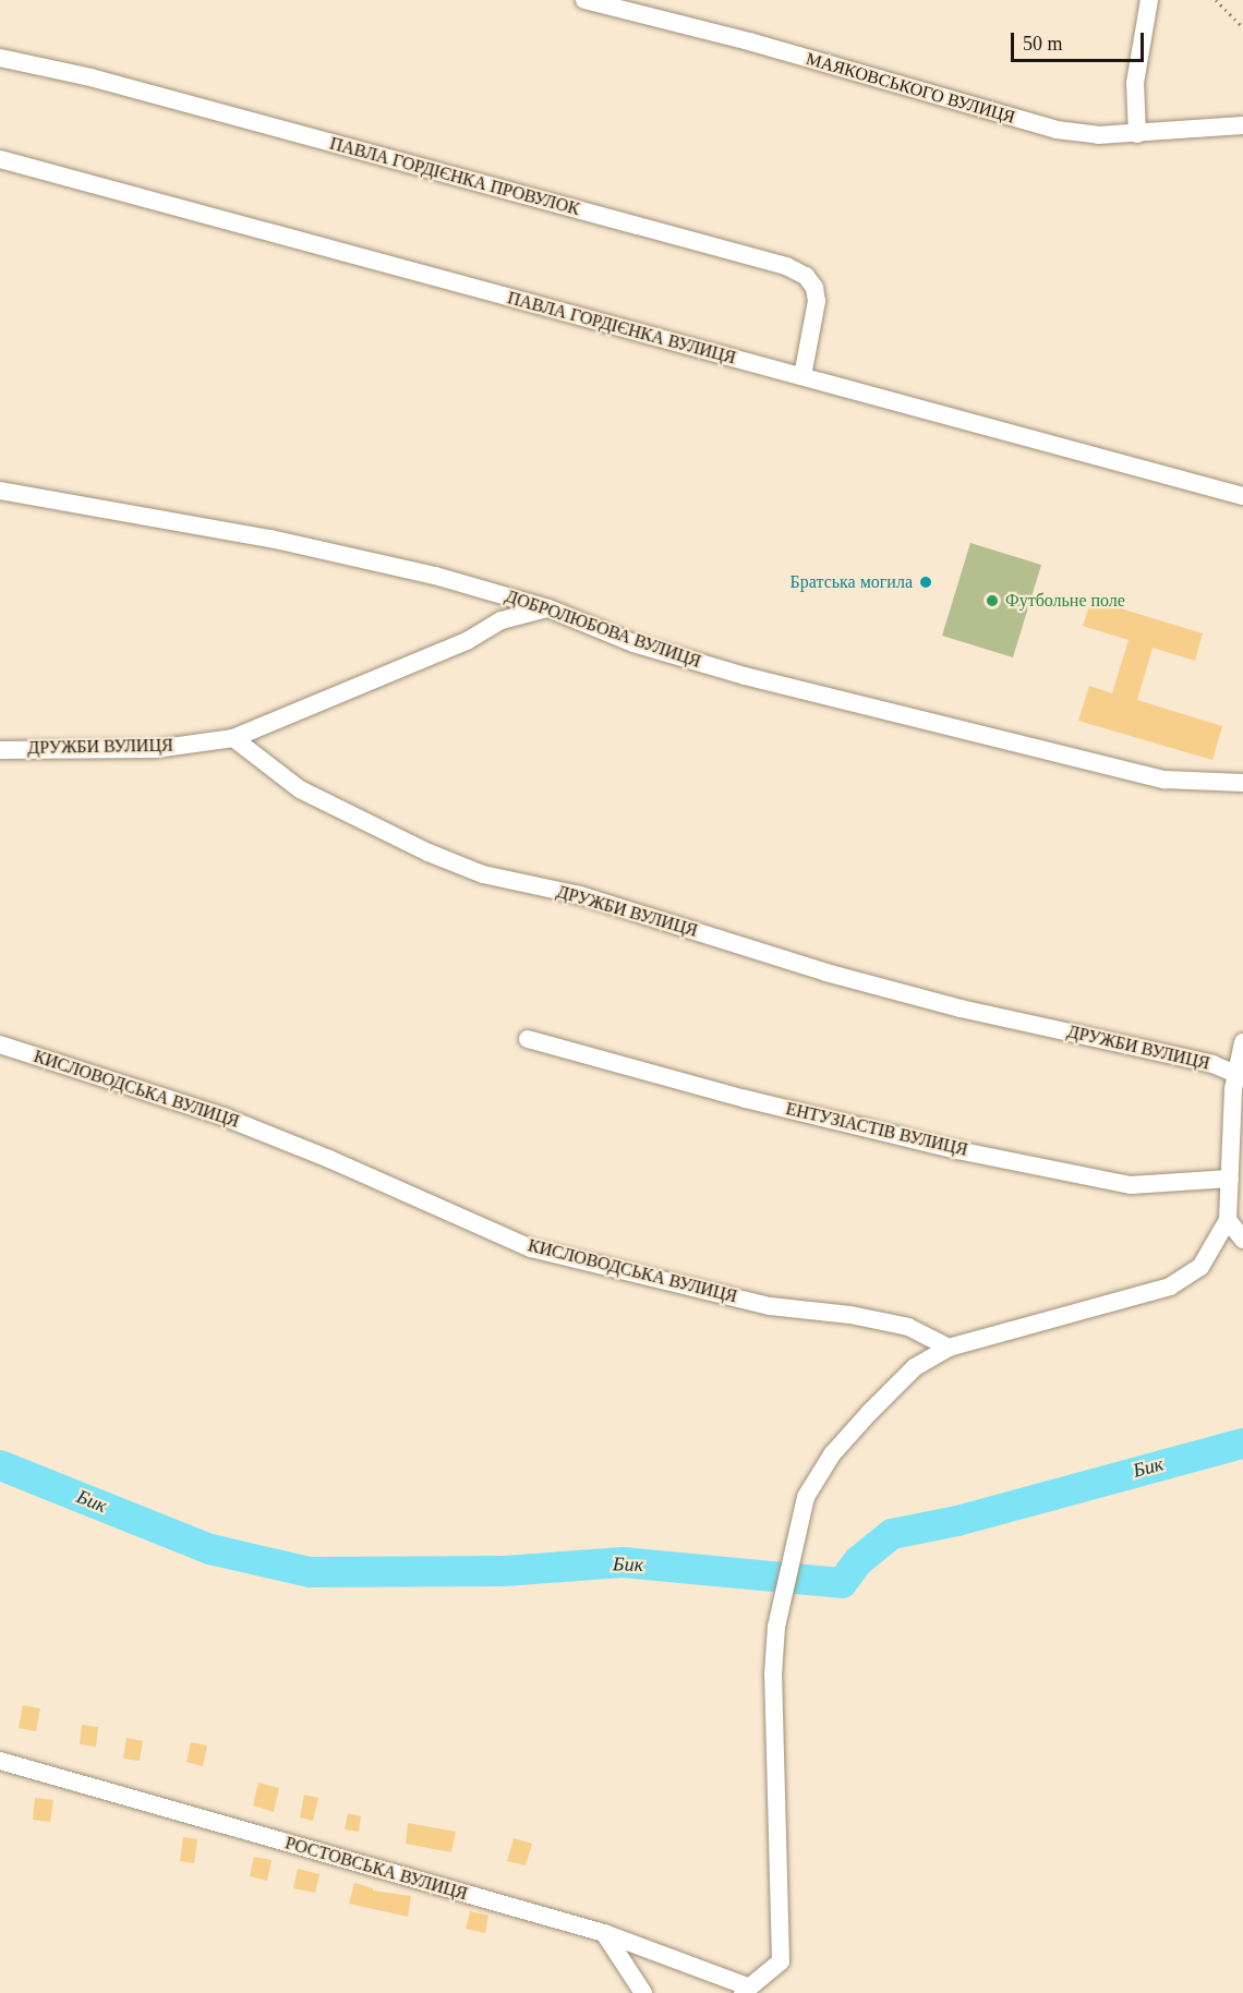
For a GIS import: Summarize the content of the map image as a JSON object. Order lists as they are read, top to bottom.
{
  "streets": {
    "street": [
      "МАЯКОВСЬКОГО ВУЛИЦЯ",
      "ПАВЛА ГОРДІЄНКА ПРОВУЛОК",
      "ПАВЛА ГОРДІЄНКА ВУЛИЦЯ",
      "ДОБРОЛЮБОВА ВУЛИЦЯ",
      "ДРУЖБИ ВУЛИЦЯ",
      "КИСЛОВОДСЬКА ВУЛИЦЯ",
      "ЕНТУЗІАСТІВ ВУЛИЦЯ",
      "РОСТОВСЬКА ВУЛИЦЯ"
    ]
  },
  "crossings": [
    ["ПАВЛА ГОРДІЄНКА ПРОВУЛОК", "ПАВЛА ГОРДІЄНКА ВУЛИЦЯ"]
  ],
  "water": ["Бик"],
  "places": ["Братська могила", "Футбольне поле"],
  "scale_bar": "50 m"
}
